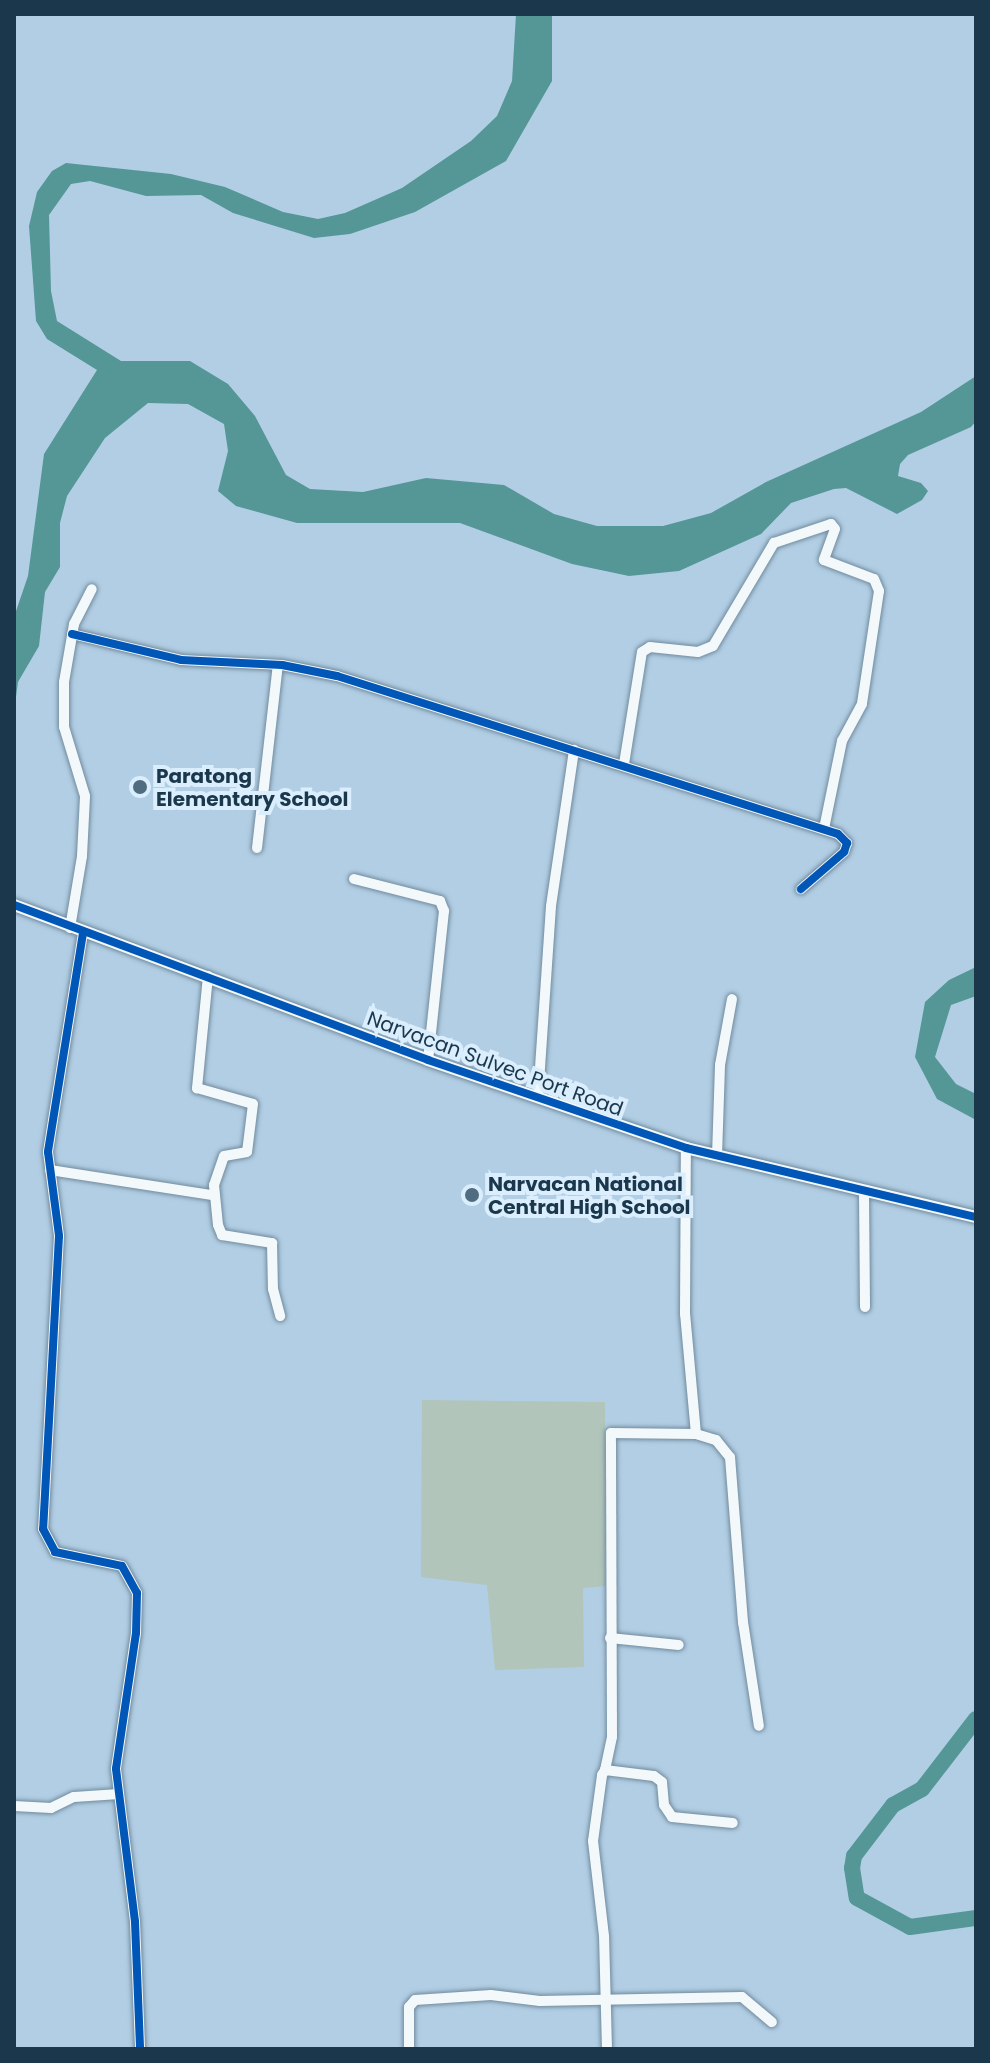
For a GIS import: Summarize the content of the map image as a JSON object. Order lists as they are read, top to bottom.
{
  "streets": {
    "street": ["Narvacan Sulvec Port Road"]
  },
  "places": ["Paratong Elementary School", "Narvacan National Central High School"]
}
